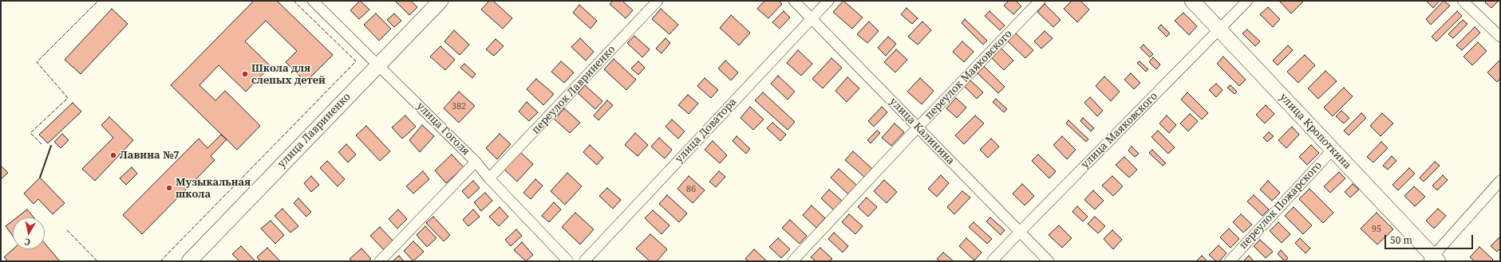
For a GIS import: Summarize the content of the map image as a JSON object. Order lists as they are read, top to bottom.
{
  "streets": {
    "main road": ["улица Лавриненко", "улица Кропоткина"],
    "street": [
      "переулок Маяковского",
      "переулок Лавриненко",
      "улица Гоголя",
      "улица Доватора",
      "улица Маяковского",
      "улица Калинина",
      "переулок Пожарского"
    ]
  },
  "crossings": [
    ["переулок Маяковского", "улица Калинина"],
    ["переулок Лавриненко", "улица Гоголя"],
    ["улица Гоголя", "улица Лавриненко"],
    ["улица Доватора", "улица Калинина"],
    ["улица Маяковского", "улица Калинина"],
    ["улица Маяковского", "улица Кропоткина"],
    ["улица Кропоткина", "переулок Пожарского"]
  ],
  "places": ["Школа для слепых детей", "Лавина №7", "Музыкальная школа"],
  "house_numbers": ["382", "86", "95"],
  "scale_bar": "50 m",
  "north": "bottom"
}
